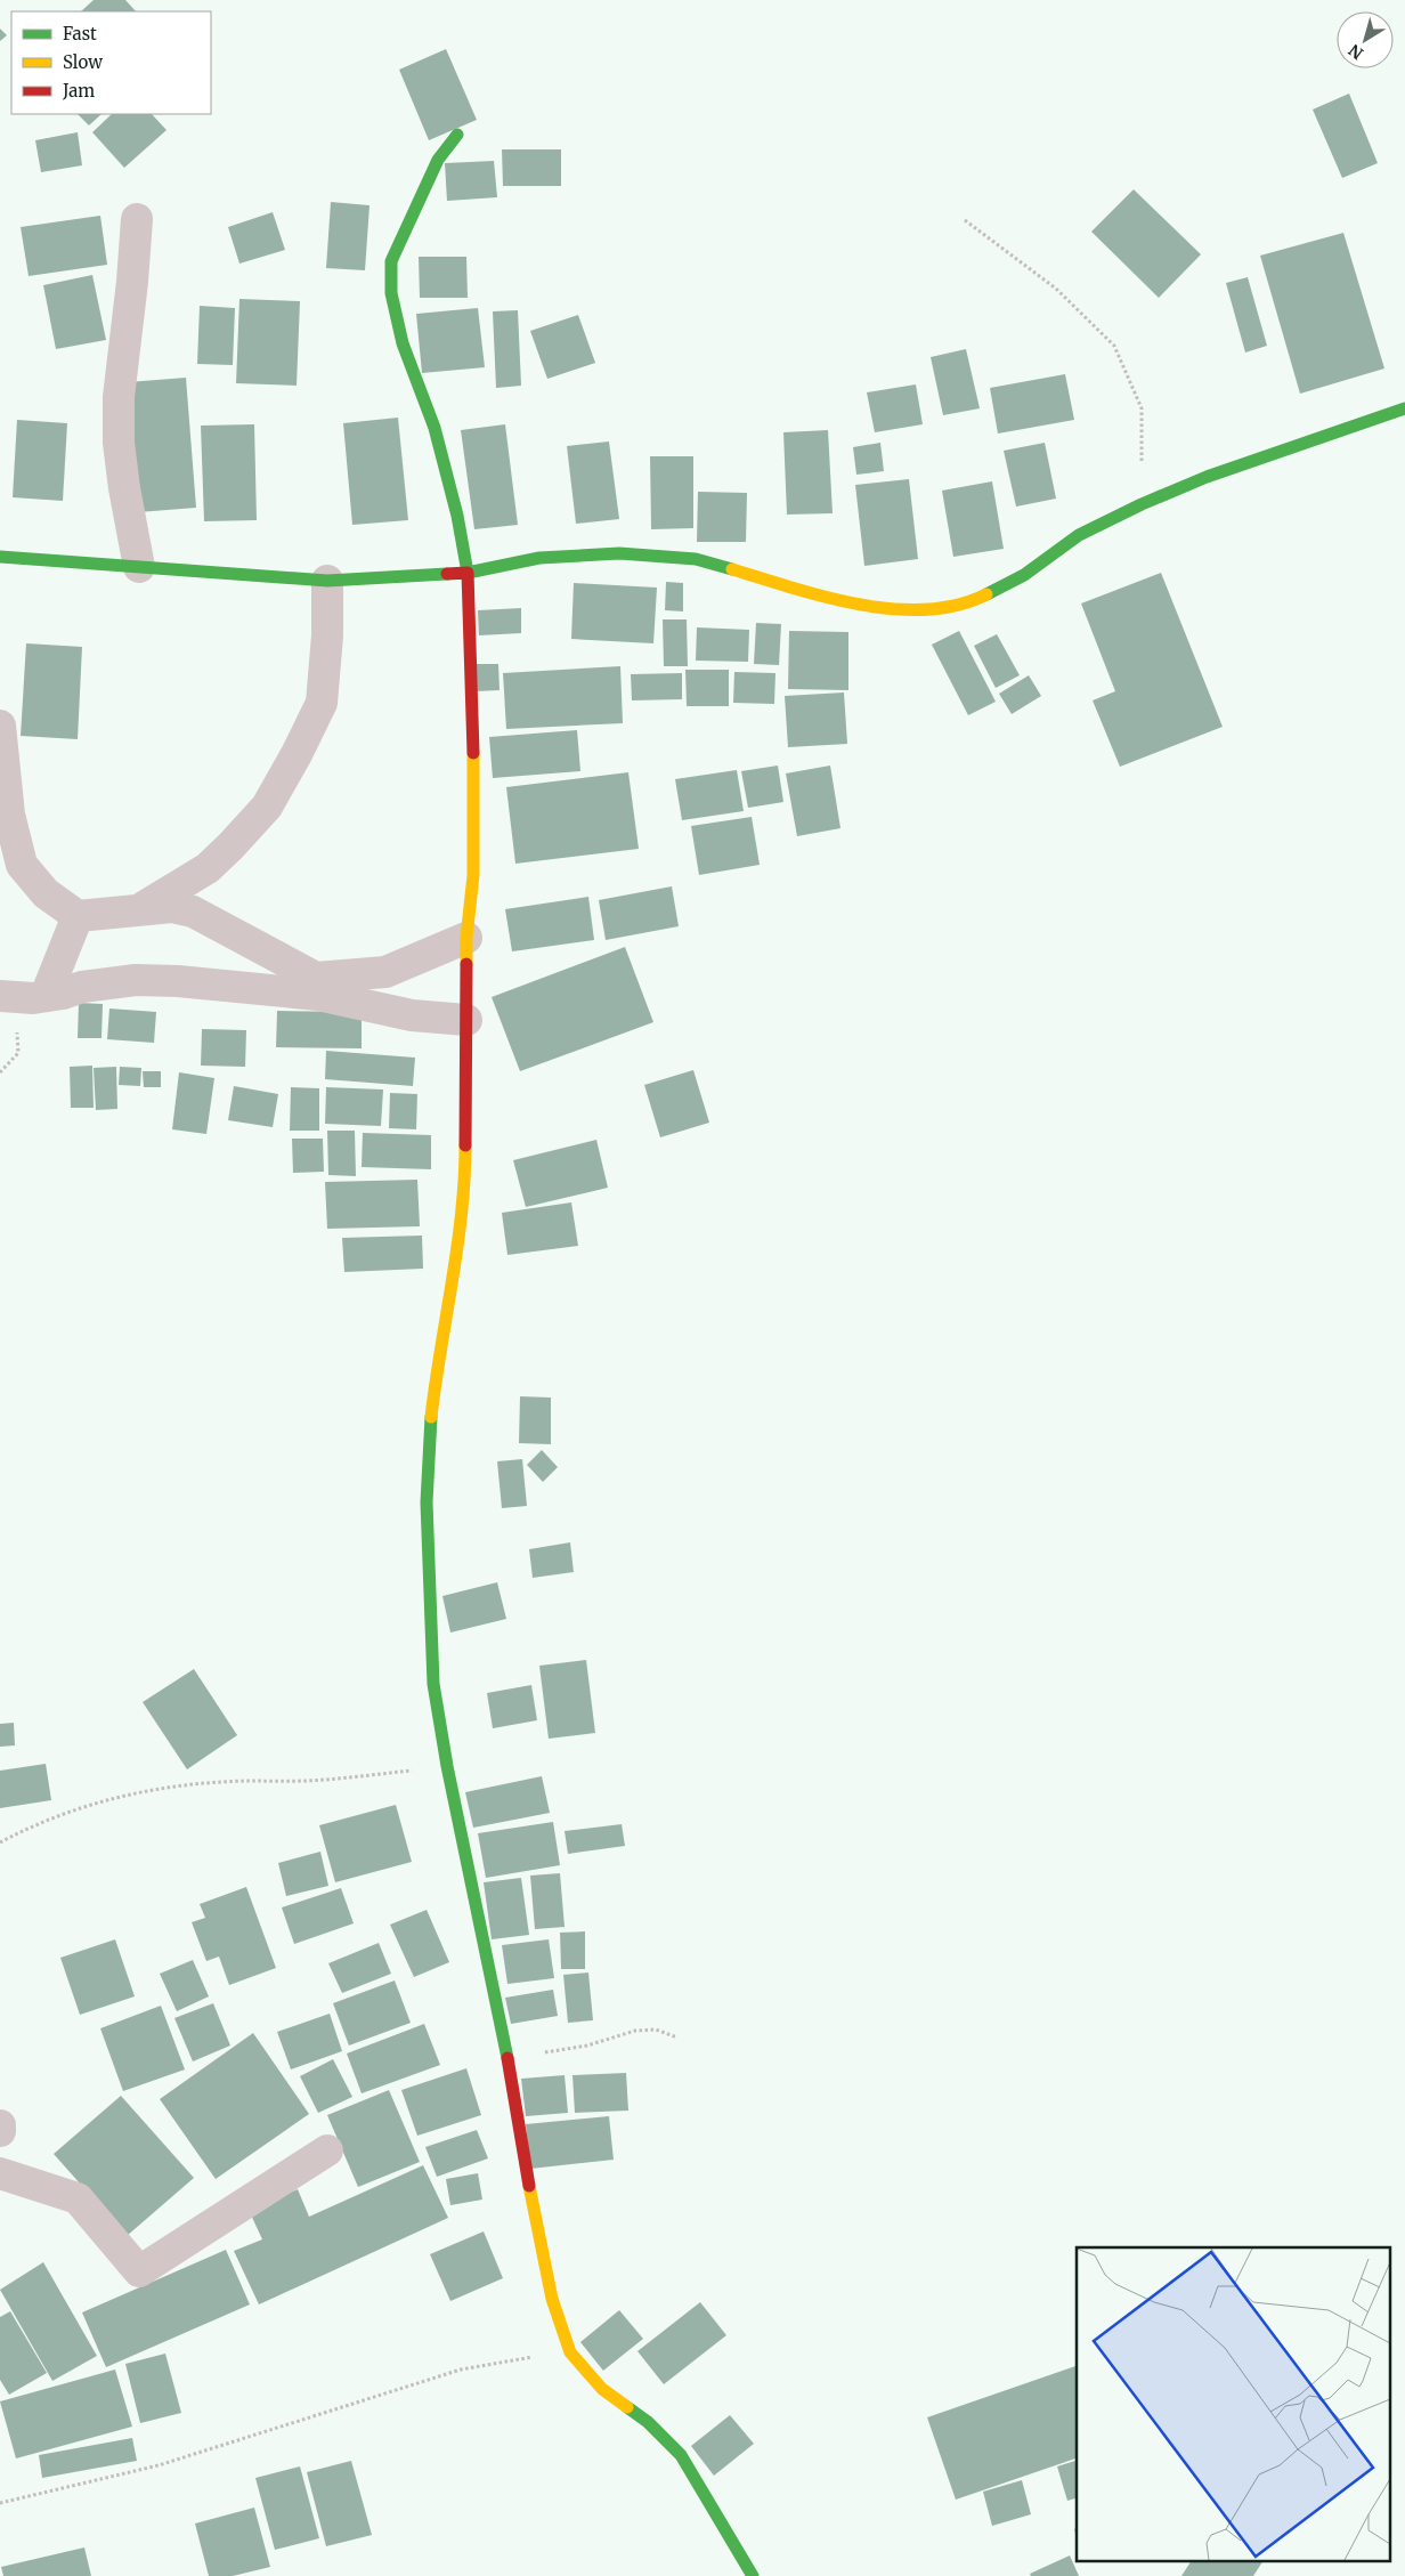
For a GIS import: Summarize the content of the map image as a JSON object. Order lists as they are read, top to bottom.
{
  "legend": ["Fast", "Slow", "Jam"],
  "north": "bottom left"
}
